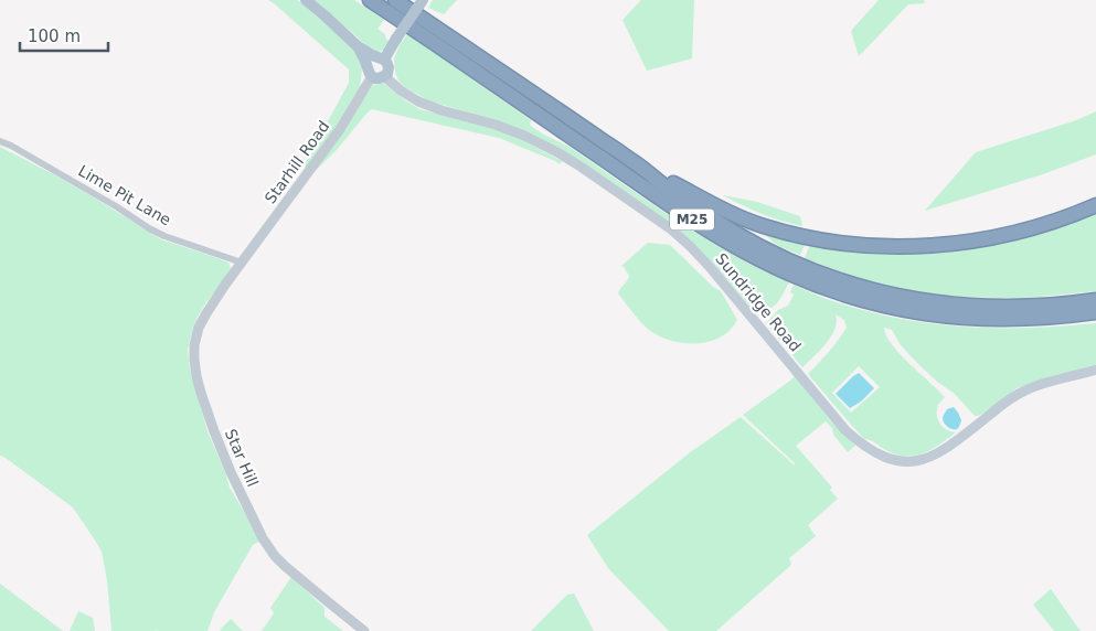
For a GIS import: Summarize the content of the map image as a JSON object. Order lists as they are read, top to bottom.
{
  "streets": {
    "highway": ["M25"],
    "main road": ["Sundridge Road"],
    "street": ["Starhill Road", "Lime Pit Lane", "Star Hill"]
  },
  "crossings": [
    ["Starhill Road", "Lime Pit Lane"],
    ["Starhill Road", "Sundridge Road"],
    ["Starhill Road", "Star Hill"],
    ["Lime Pit Lane", "Star Hill"]
  ],
  "scale_bar": "100 m"
}
